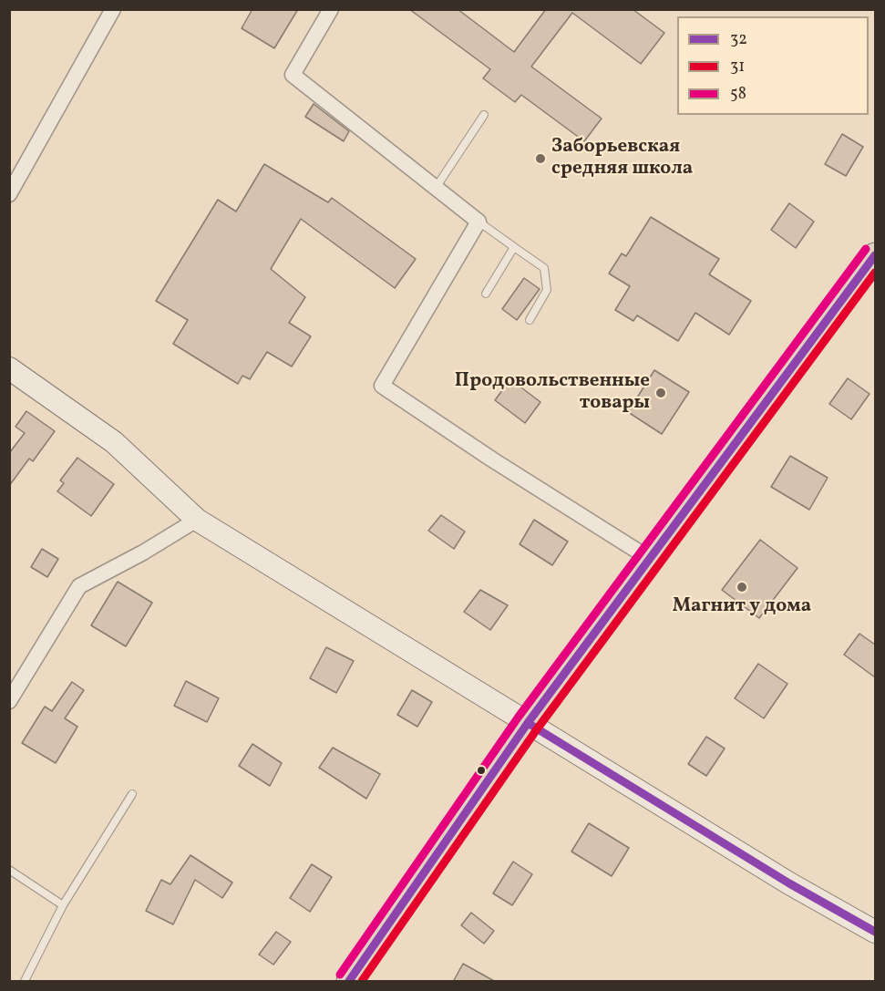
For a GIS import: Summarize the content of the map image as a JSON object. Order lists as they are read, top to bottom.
{
  "places": ["Заборьевская средняя школа", "Продовольственные товары", "Магнит у дома"],
  "lines": ["transit line 58", "transit line 32", "transit line 31"],
  "legend": ["32", "31", "58"]
}
